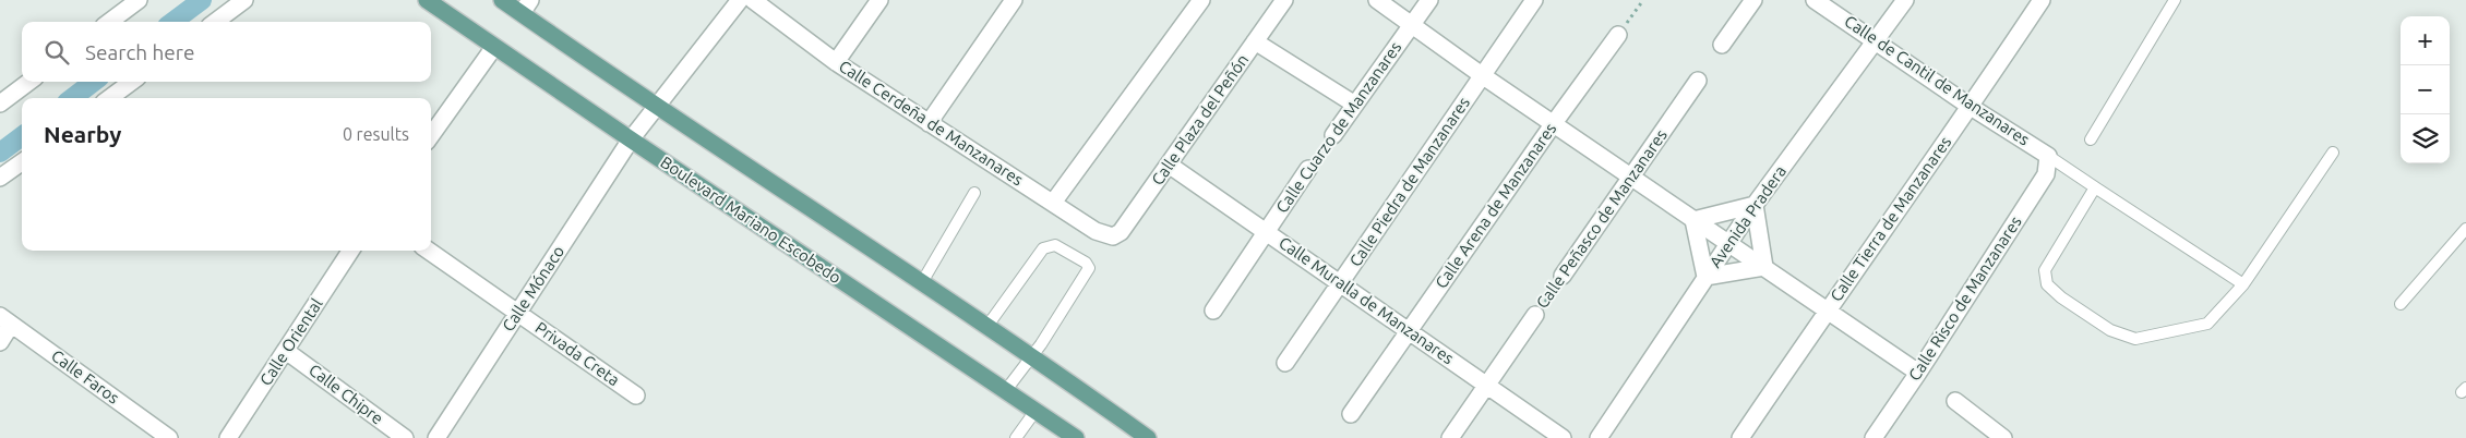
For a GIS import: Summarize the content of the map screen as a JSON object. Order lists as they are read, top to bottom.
{
  "streets": {
    "main road": ["Boulevard Mariano Escobedo"],
    "street": [
      "Calle de Cantil de Manzanares",
      "Calle Plaza del Peñón",
      "Calle Cerdeña de Manzanares",
      "Calle Cuarzo de Manzanares",
      "Calle Piedra de Manzanares",
      "Calle Arena de Manzanares",
      "Avenida Pradera",
      "Calle Peñasco de Manzanares",
      "Calle Tierra de Manzanares",
      "Calle Mónaco",
      "Calle Risco de Manzanares",
      "Calle Muralla de Manzanares",
      "Calle Oriental",
      "Privada Creta",
      "Calle Faros",
      "Calle Chipre"
    ]
  },
  "crossings": [
    ["Calle de Cantil de Manzanares", "Avenida Pradera"],
    ["Calle de Cantil de Manzanares", "Calle Tierra de Manzanares"],
    ["Calle de Cantil de Manzanares", "Calle Risco de Manzanares"],
    ["Calle Plaza del Peñón", "Calle Cerdeña de Manzanares"],
    ["Calle Plaza del Peñón", "Calle Muralla de Manzanares"],
    ["Calle Cuarzo de Manzanares", "Calle Muralla de Manzanares"],
    ["Calle Piedra de Manzanares", "Calle Muralla de Manzanares"],
    ["Calle Arena de Manzanares", "Calle Muralla de Manzanares"],
    ["Calle Peñasco de Manzanares", "Calle Muralla de Manzanares"],
    ["Boulevard Mariano Escobedo", "Calle Mónaco"],
    ["Calle Mónaco", "Privada Creta"],
    ["Calle Oriental", "Calle Chipre"]
  ],
  "page": {
    "map_buttons": ["+", "−"],
    "search": "Search here",
    "heading": ["Nearby", "0 results"]
  }
}
